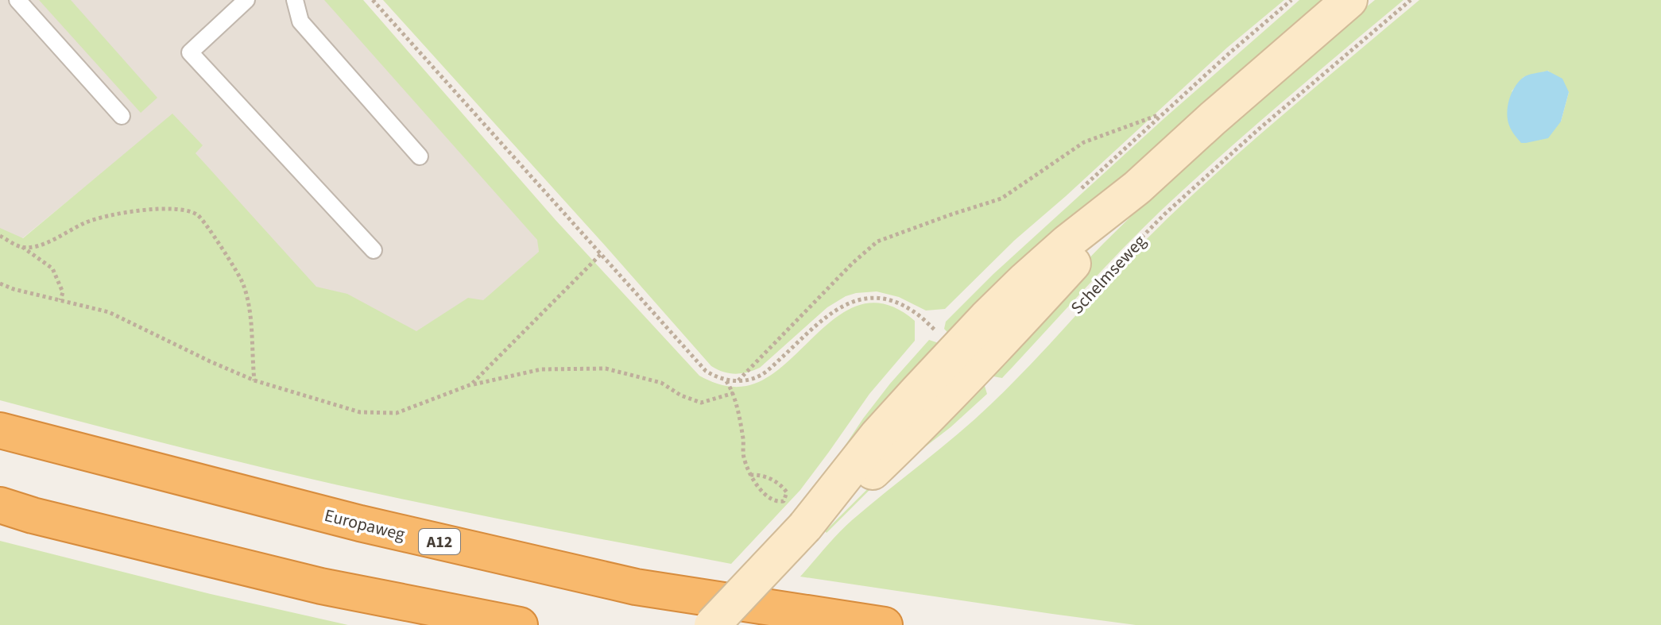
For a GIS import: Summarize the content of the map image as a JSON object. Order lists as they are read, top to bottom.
{
  "streets": {
    "highway": ["Europaweg", "A12"],
    "path": ["Schelmseweg"]
  }
}
